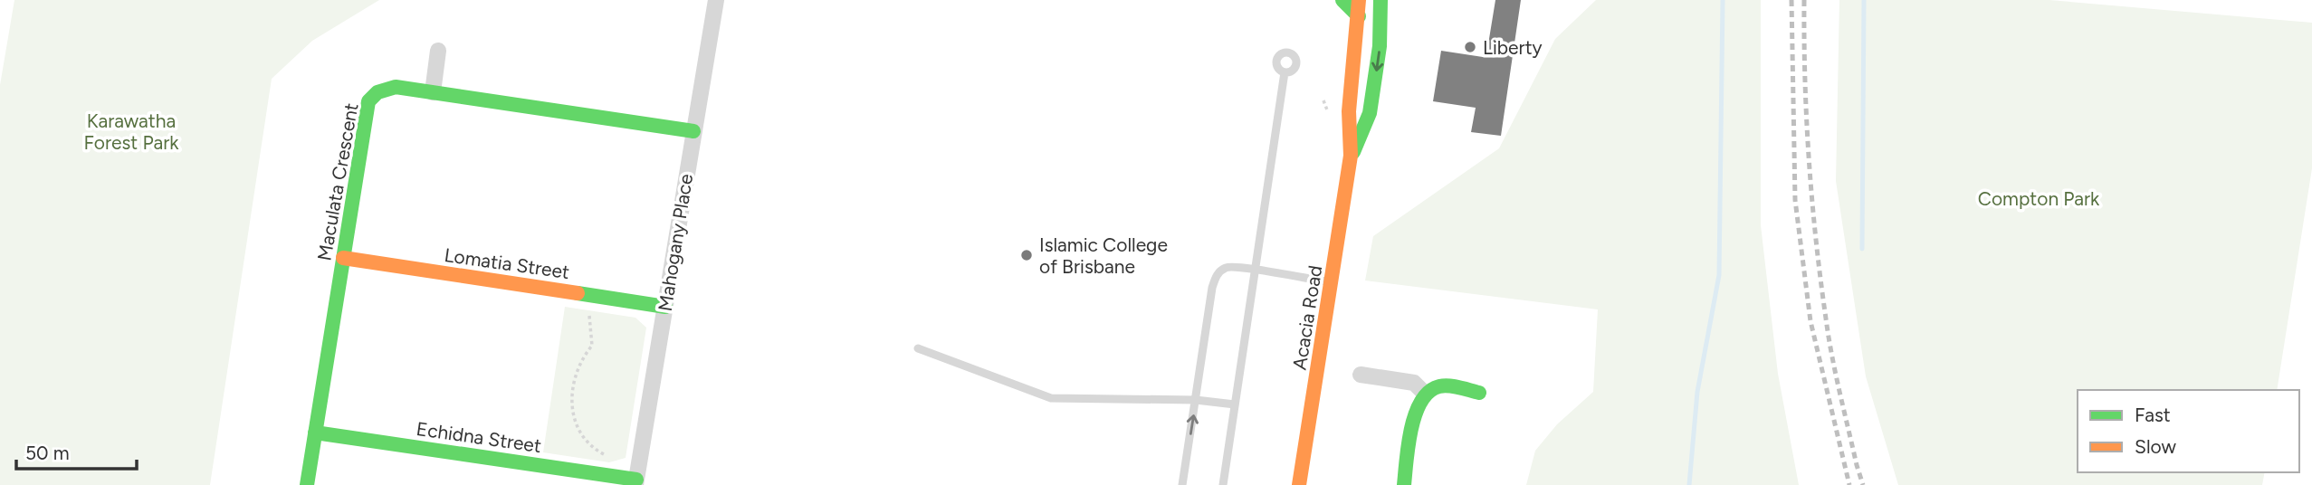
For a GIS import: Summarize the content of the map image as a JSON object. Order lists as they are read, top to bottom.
{
  "streets": {
    "street": [
      "Maculata Crescent",
      "Mahogany Place",
      "Lomatia Street",
      "Acacia Road",
      "Echidna Street"
    ]
  },
  "crossings": [
    ["Maculata Crescent", "Mahogany Place"],
    ["Maculata Crescent", "Lomatia Street"],
    ["Maculata Crescent", "Echidna Street"],
    ["Mahogany Place", "Lomatia Street"],
    ["Mahogany Place", "Echidna Street"]
  ],
  "parks": ["Karawatha Forest Park", "Compton Park"],
  "places": ["Liberty", "Islamic College of Brisbane"],
  "legend": ["Fast", "Slow"],
  "scale_bar": "50 m"
}
